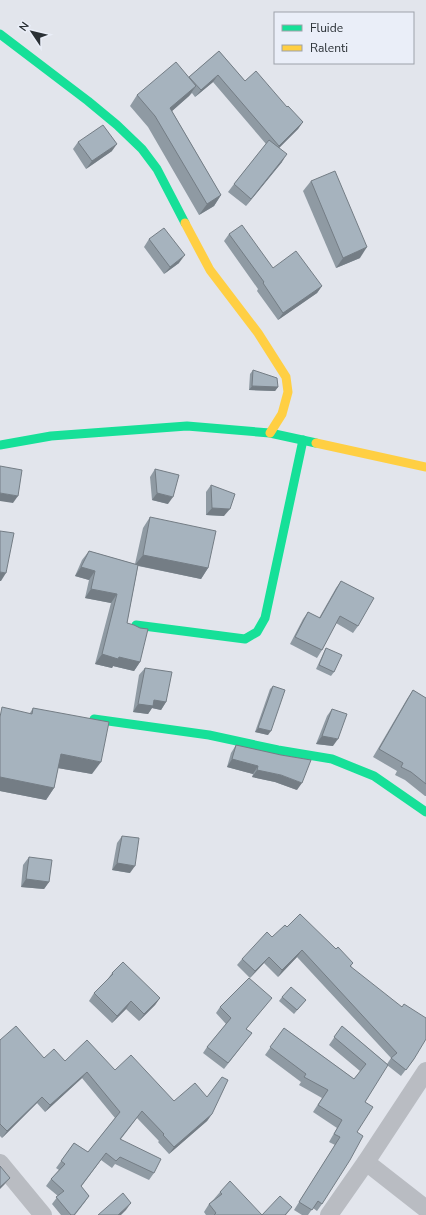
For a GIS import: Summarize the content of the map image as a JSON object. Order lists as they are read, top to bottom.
{
  "legend": ["Fluide", "Ralenti"],
  "north": "top left"
}
